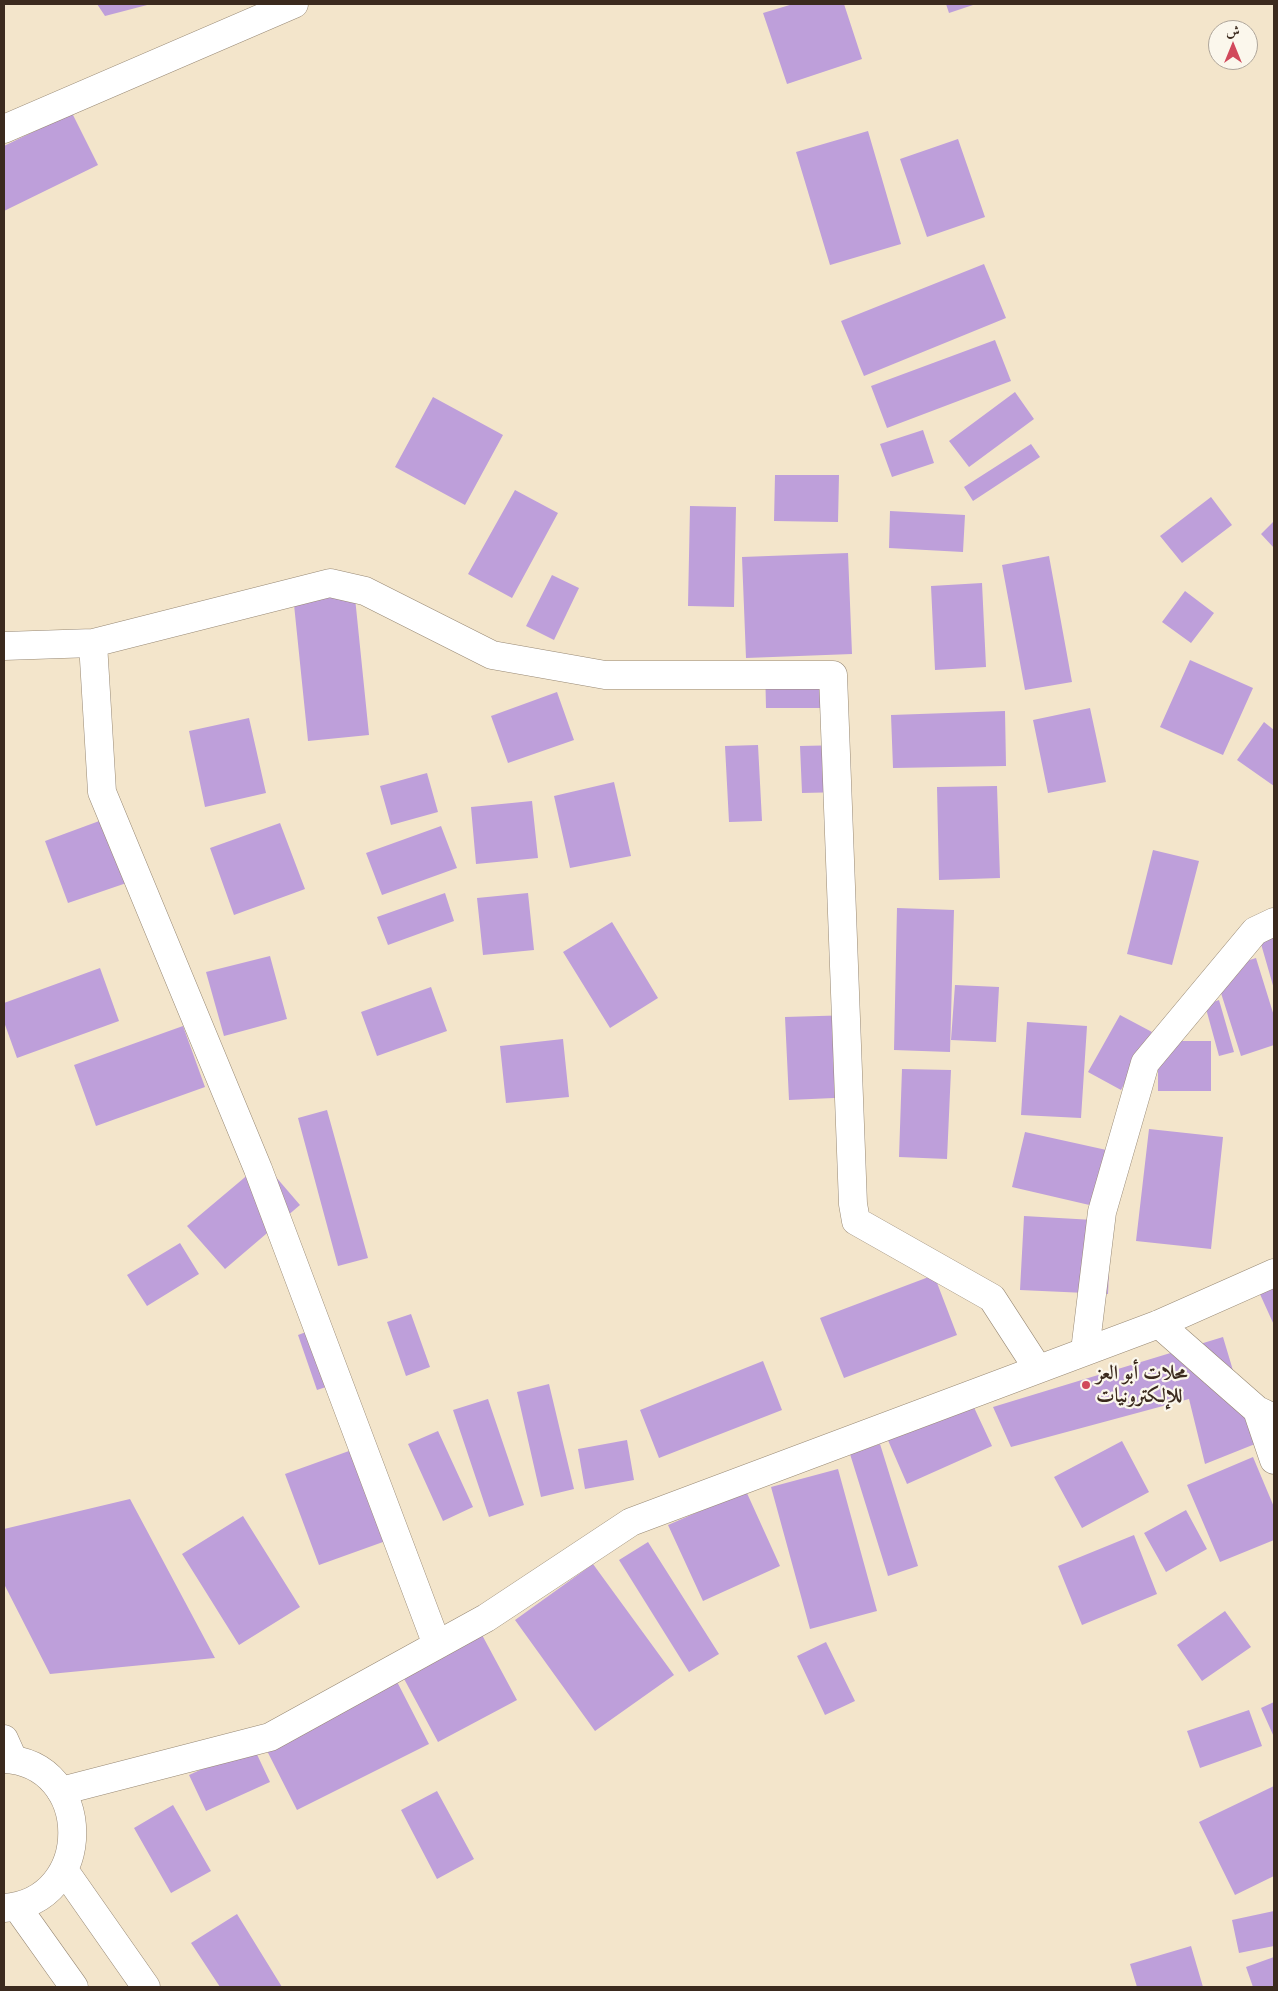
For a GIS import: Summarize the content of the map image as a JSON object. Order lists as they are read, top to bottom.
{
  "places": ["محلات أبو العز للإلكترونيات"],
  "north": "top"
}
